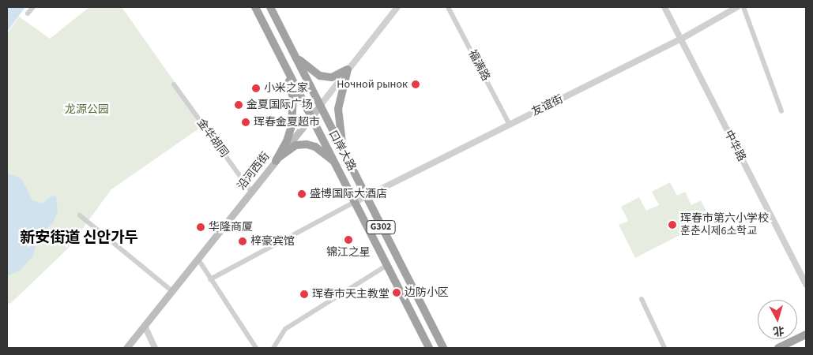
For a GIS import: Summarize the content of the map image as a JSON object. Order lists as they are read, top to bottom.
{
  "streets": {
    "highway": ["口岸大路", "G302"],
    "main road": ["沿河西街"],
    "street": [
      "福满路",
      "友谊街",
      "金华胡同",
      "中华路"
    ]
  },
  "crossings": [
    ["福满路", "友谊街"],
    ["友谊街", "中华路"],
    ["友谊街", "口岸大路"],
    ["金华胡同", "沿河西街"],
    ["口岸大路", "沿河西街"]
  ],
  "districts": ["新安街道 신안가두"],
  "parks": ["龙源公园"],
  "places": [
    "Ночной рынок",
    "小米之家",
    "金夏国际广场",
    "珲春金夏超市",
    "盛博国际大酒店",
    "珲春市第六小学校 훈춘시제6소학교",
    "华隆商厦",
    "锦江之星",
    "梓豪宾馆",
    "边防小区",
    "珲春市天主教堂"
  ],
  "north": "bottom"
}
